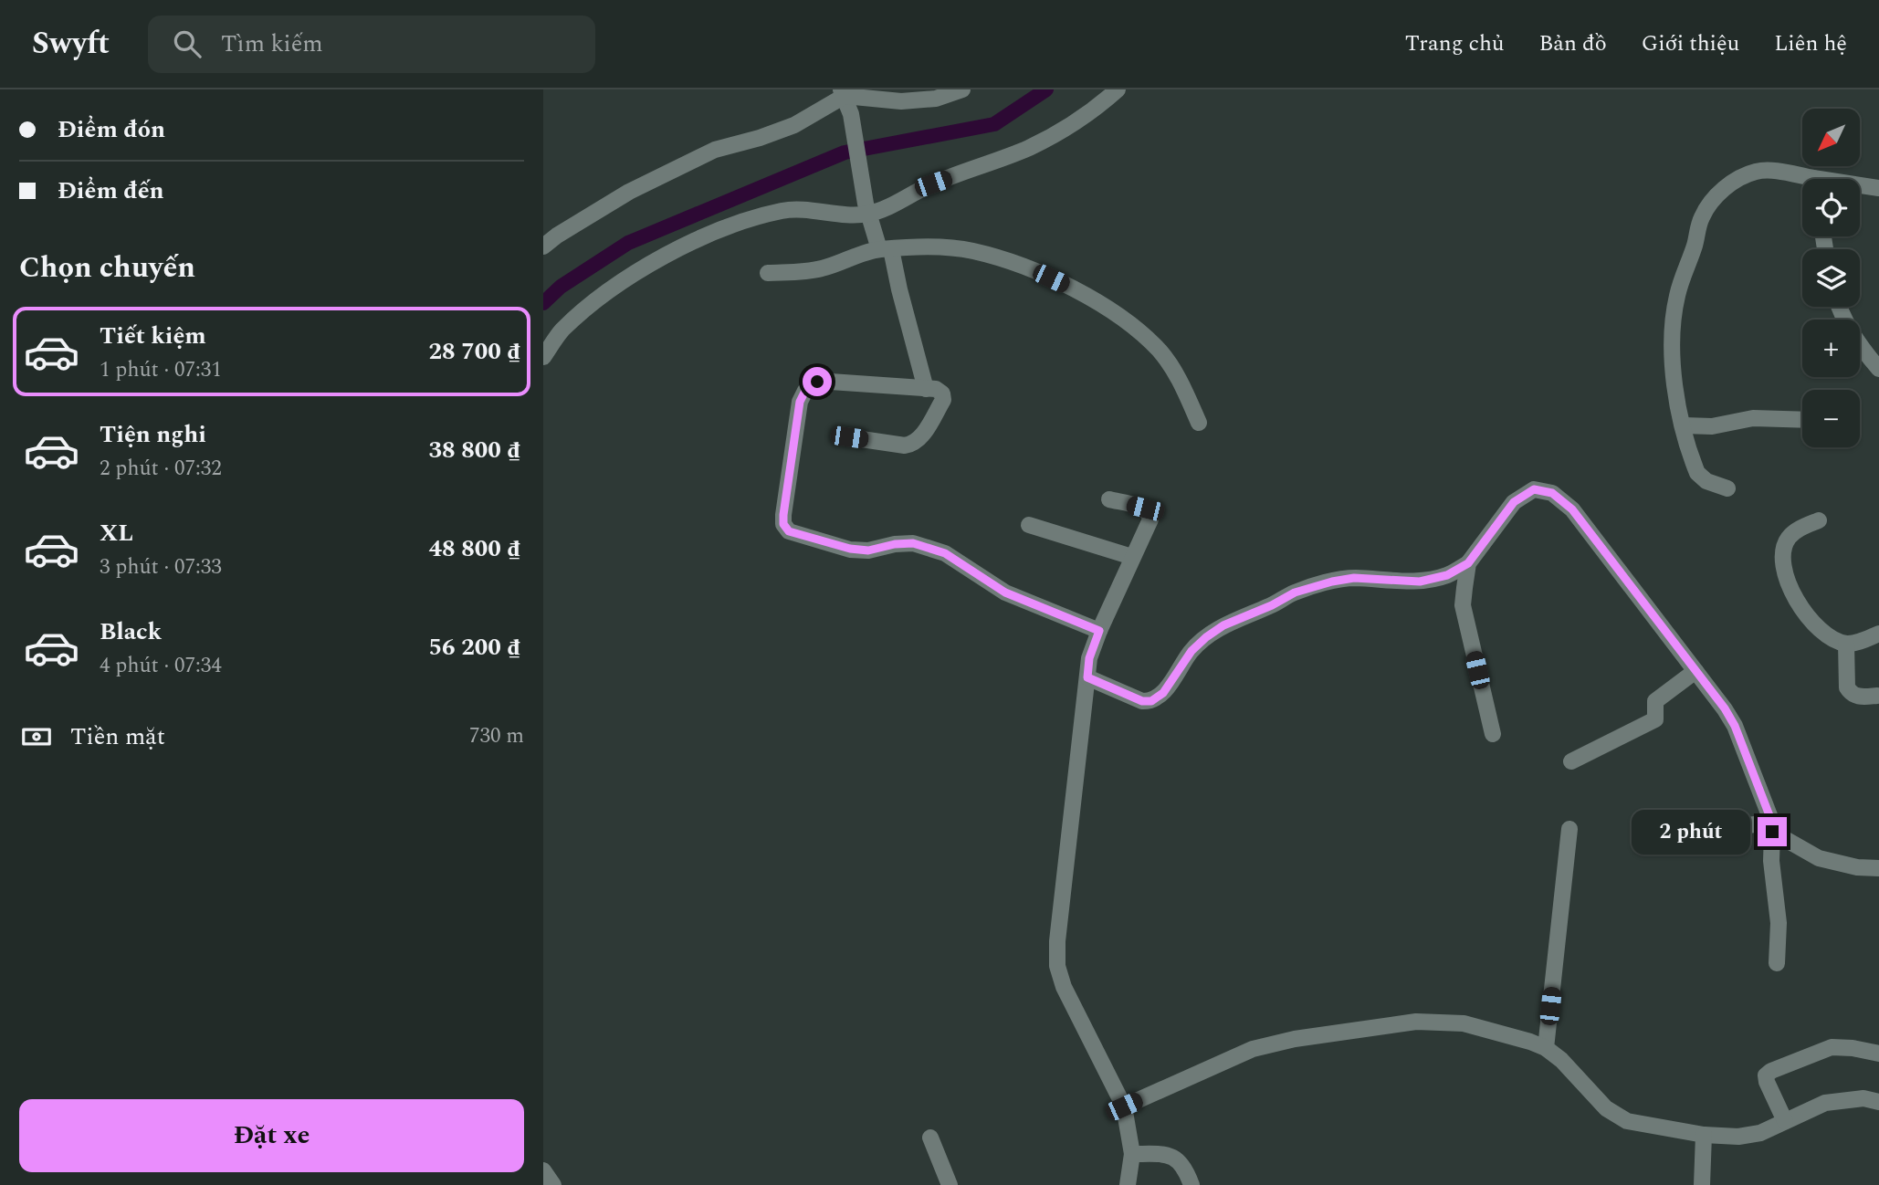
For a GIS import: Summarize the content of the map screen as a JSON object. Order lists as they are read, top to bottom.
{
  "north": "bottom left",
  "page": {
    "header": "Swyft",
    "search": "Tìm kiếm",
    "nav": [
      "Trang chủ",
      "Bản đồ",
      "Giới thiệu",
      "Liên hệ"
    ],
    "banner": ["Điểm đón", "Điểm đến"],
    "map_buttons": ["+", "−"],
    "heading": "Chọn chuyến",
    "list": [
      {
        "name": "Tiết kiệm",
        "note": "1 phút · 07:31",
        "value": "28 700 ₫"
      },
      {
        "name": "Tiện nghi",
        "note": "2 phút · 07:32",
        "value": "38 800 ₫"
      },
      {
        "name": "XL",
        "note": "3 phút · 07:33",
        "value": "48 800 ₫"
      },
      {
        "name": "Black",
        "note": "4 phút · 07:34",
        "value": "56 200 ₫"
      }
    ],
    "pay": ["Tiền mặt", "730 m"],
    "bubble": "2 phút",
    "buttons": "Đặt xe"
  }
}
